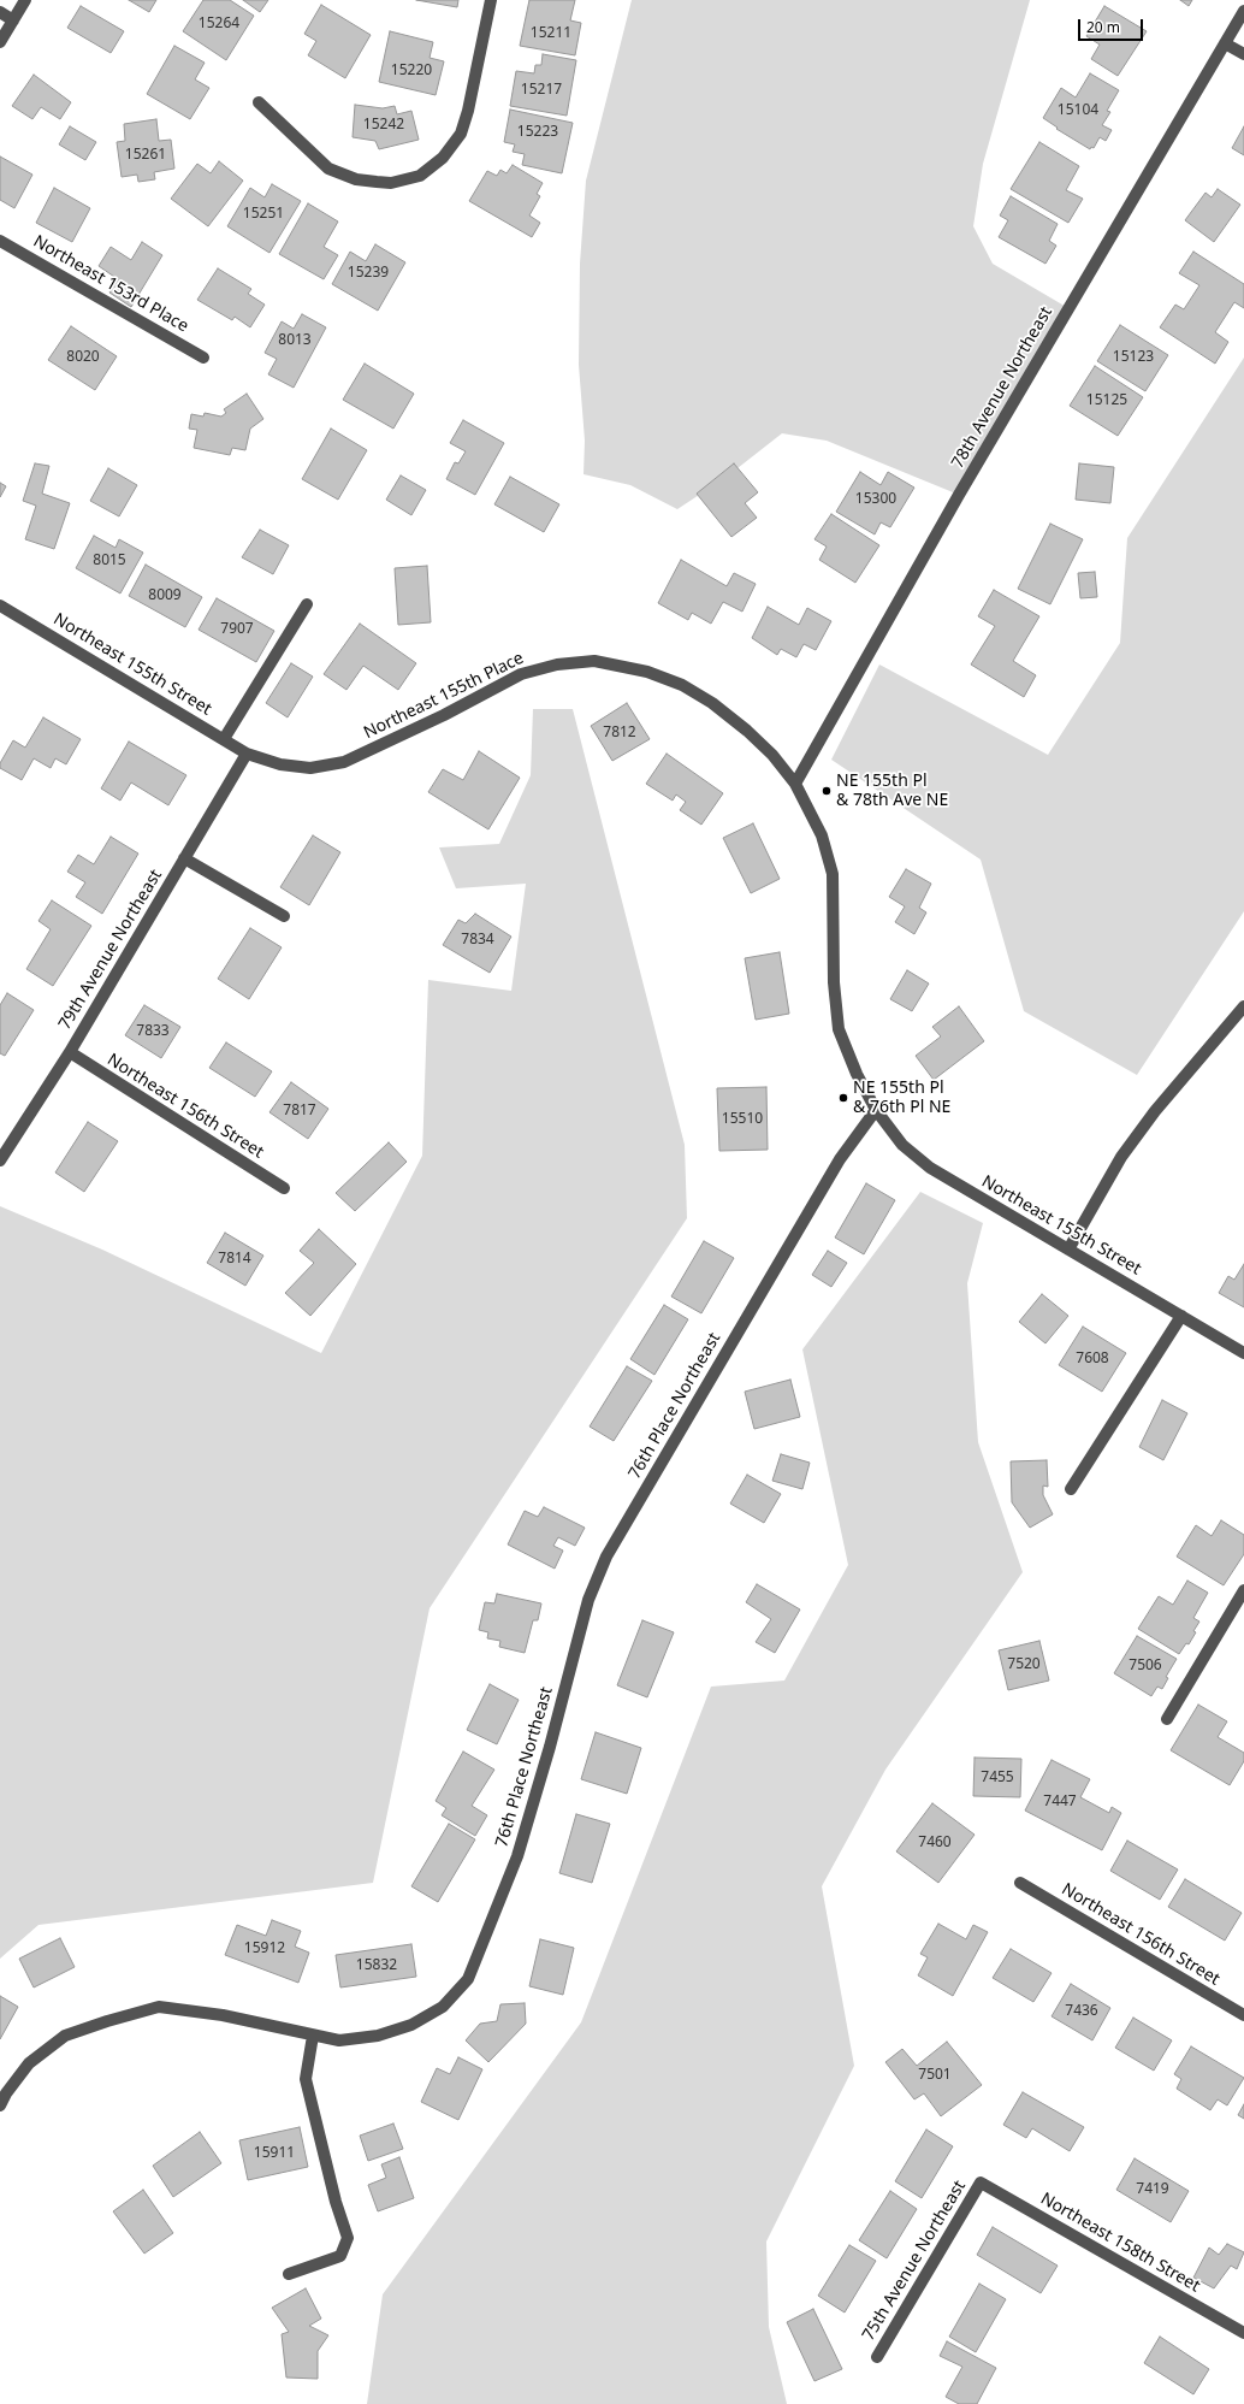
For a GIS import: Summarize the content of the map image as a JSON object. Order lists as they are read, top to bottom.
{
  "streets": {
    "street": [
      "Northeast 153rd Place",
      "78th Avenue Northeast",
      "Northeast 155th Street",
      "Northeast 155th Place",
      "79th Avenue Northeast",
      "Northeast 156th Street",
      "76th Place Northeast",
      "Northeast 158th Street",
      "75th Avenue Northeast"
    ]
  },
  "crossings": [
    ["78th Avenue Northeast", "Northeast 155th Place"],
    ["Northeast 155th Street", "Northeast 155th Place"],
    ["Northeast 155th Street", "79th Avenue Northeast"],
    ["Northeast 155th Street", "76th Place Northeast"],
    ["Northeast 155th Place", "79th Avenue Northeast"],
    ["Northeast 155th Place", "76th Place Northeast"],
    ["79th Avenue Northeast", "Northeast 156th Street"],
    ["Northeast 158th Street", "75th Avenue Northeast"]
  ],
  "places": ["NE 155th Pl & 78th Ave NE", "NE 155th Pl & 76th Pl NE"],
  "house_numbers": [
    "15264",
    "15211",
    "15220",
    "15217",
    "15104",
    "15242",
    "15223",
    "15261",
    "15251",
    "15239",
    "8013",
    "8020",
    "15123",
    "15125",
    "15300",
    "8015",
    "8009",
    "7907",
    "7812",
    "7834",
    "7833",
    "7817",
    "15510",
    "7814",
    "7608",
    "7520",
    "7506",
    "7455",
    "7447",
    "7460",
    "15912",
    "15832",
    "7436",
    "7501",
    "15911",
    "7419"
  ],
  "scale_bar": "20 m"
}
